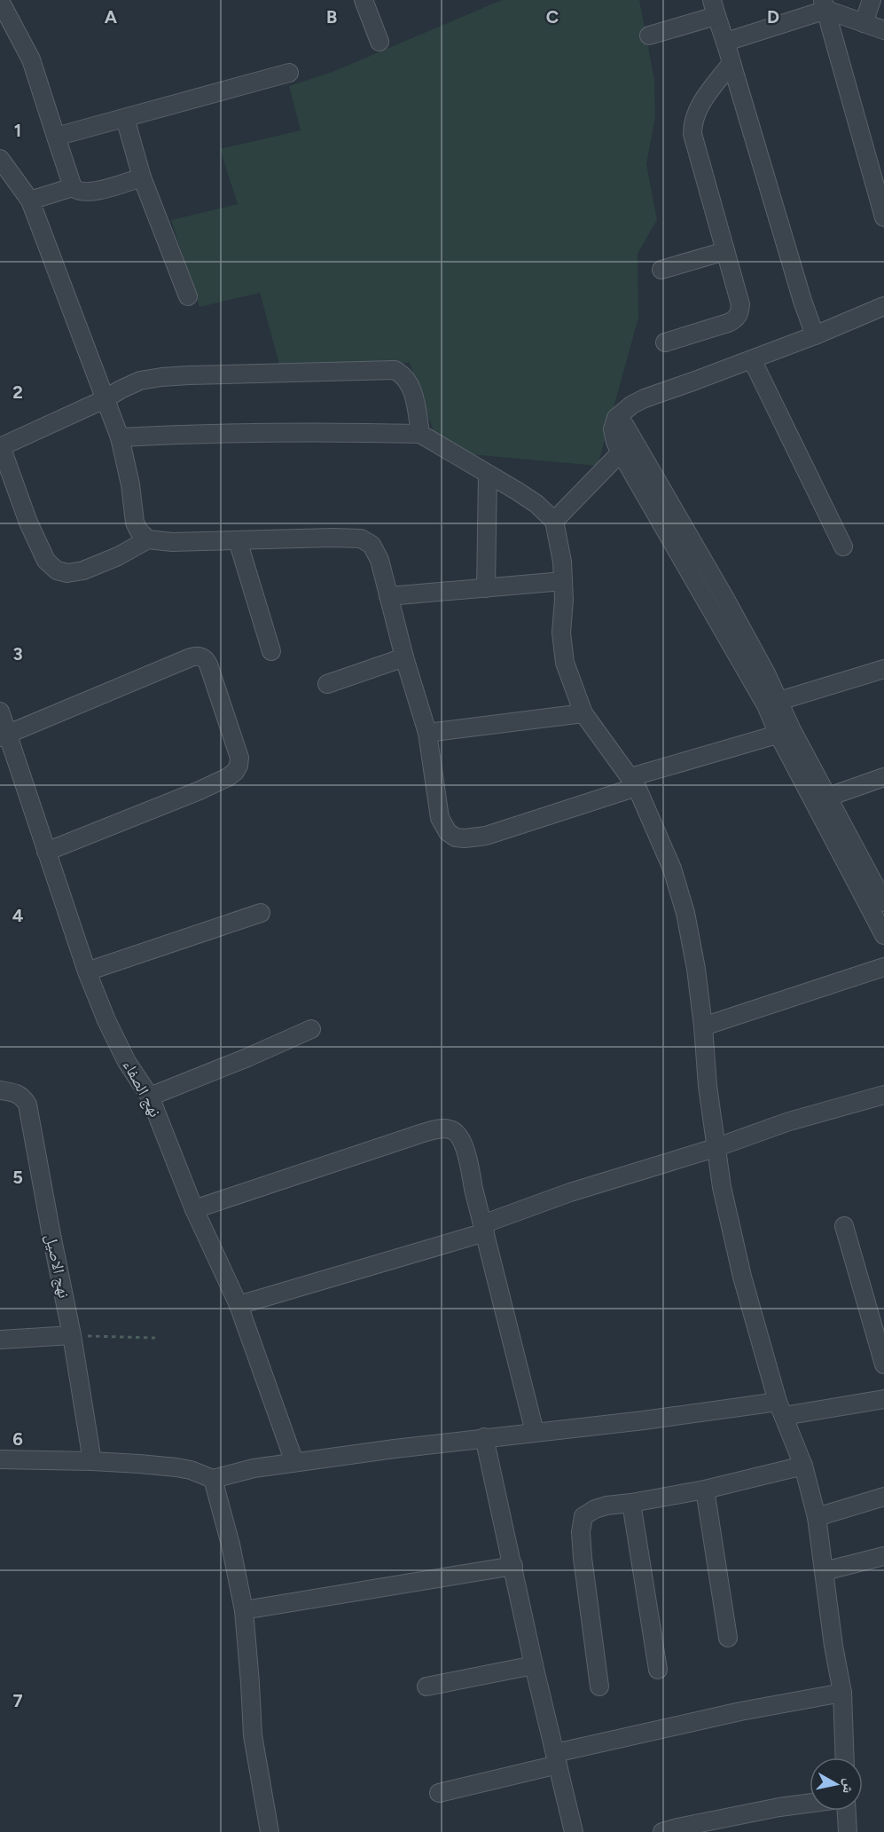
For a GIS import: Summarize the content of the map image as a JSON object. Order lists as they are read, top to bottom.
{
  "streets": {
    "street": ["نهج الصفاء", "نهج الاصيل"]
  },
  "north": "right",
  "grid": {
    "columns": [
      "A",
      "B",
      "C",
      "D"
    ],
    "rows": [
      "1",
      "2",
      "3",
      "4",
      "5",
      "6",
      "7"
    ]
  }
}
